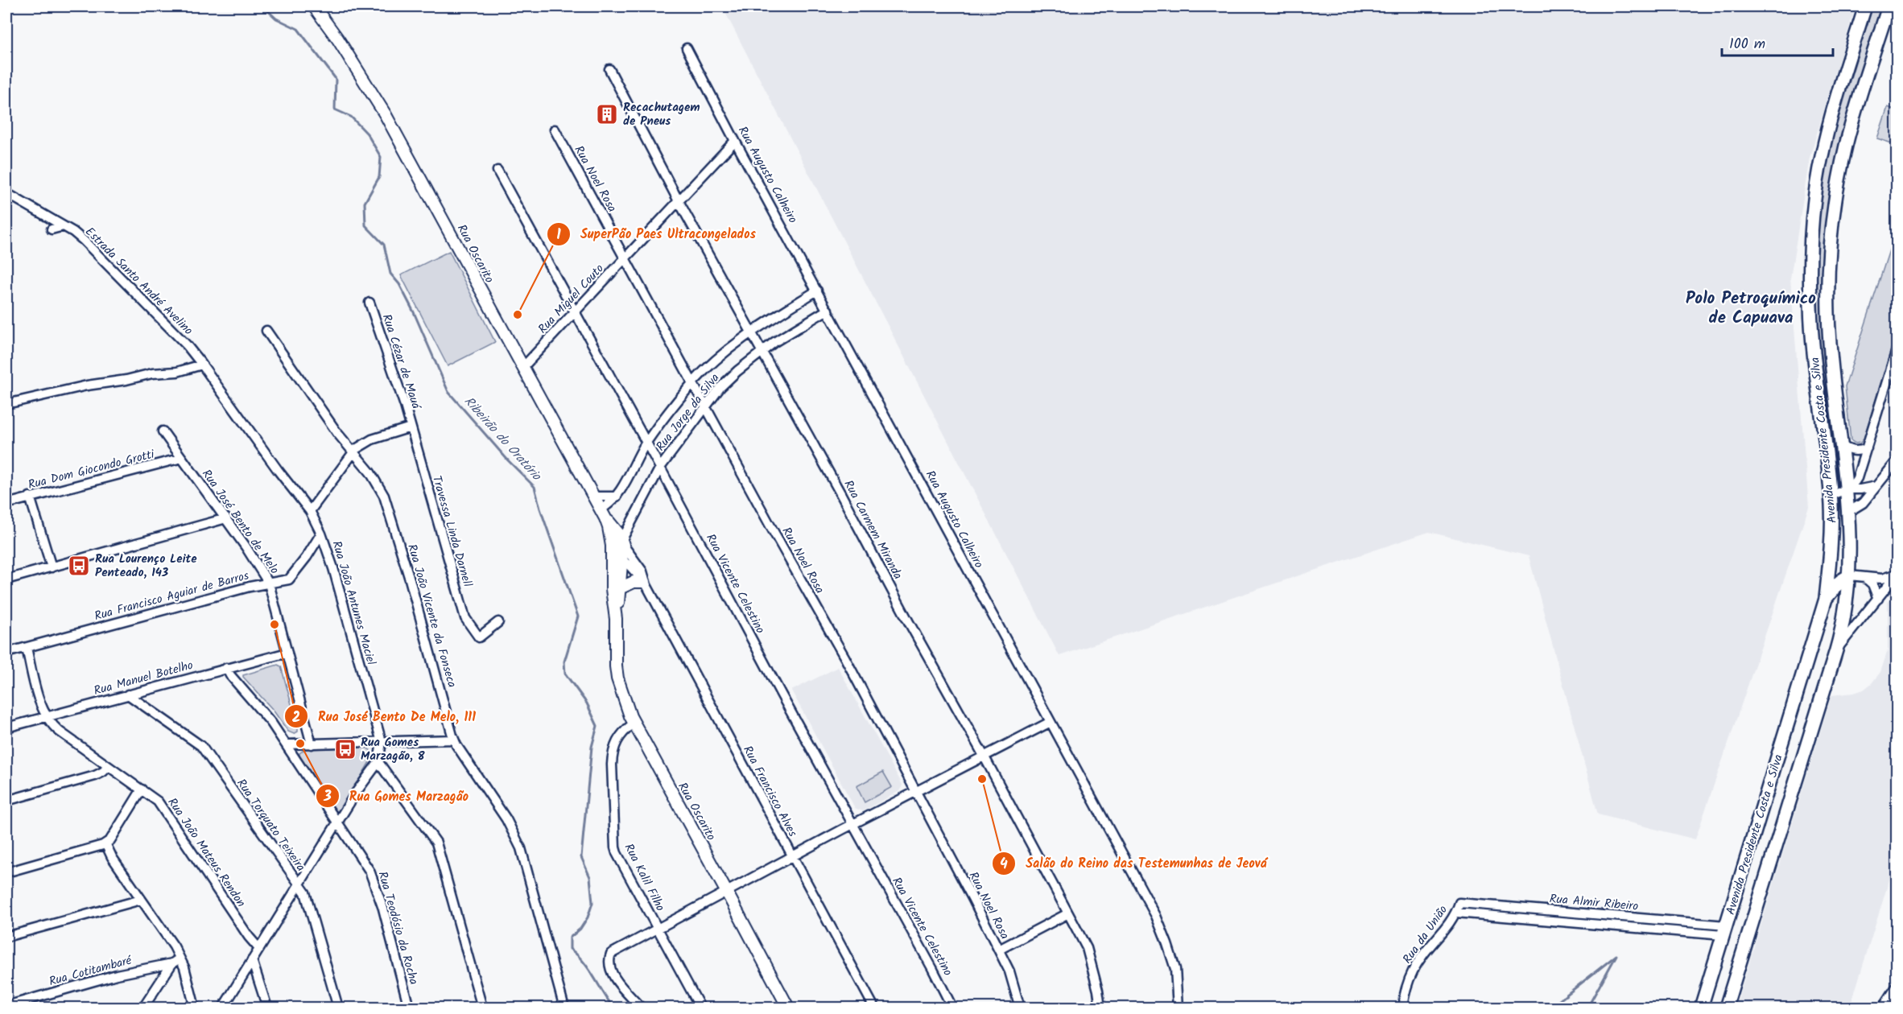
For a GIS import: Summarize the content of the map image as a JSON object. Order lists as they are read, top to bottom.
{
  "streets": {
    "highway": ["Avenida Presidente Costa e Silva"],
    "main road": ["Rua Oscarito"],
    "street": [
      "Rua Augusto Calheiro",
      "Rua Noel Rosa",
      "Estrada Santo André Avelino",
      "Rua Miguel Couto",
      "Rua Cézar de Mauá",
      "Rua Jorge da Silva",
      "Rua Dom Giocondo Grotti",
      "Rua José Bento de Melo",
      "Rua Carmem Miranda",
      "Travessa Linda Darnell",
      "Rua Vicente Celestino",
      "Rua Francisco Aguiar de Barros",
      "Rua João Antunes Maciel",
      "Rua João Vicente da Fonseca",
      "Rua Manuel Botelho",
      "Rua Francisco Alves",
      "Rua Torquato Teixeira",
      "Rua João Mateus Rendon",
      "Rua Kalil Filho",
      "Rua Almir Ribeiro",
      "Rua Teodósio da Rocha",
      "Rua da União",
      "Rua Cotitambaré"
    ]
  },
  "crossings": [
    ["Rua Augusto Calheiro", "Rua Miguel Couto"],
    ["Rua Augusto Calheiro", "Rua Jorge da Silva"],
    ["Rua Noel Rosa", "Rua Miguel Couto"],
    ["Rua Noel Rosa", "Rua Jorge da Silva"],
    ["Rua Oscarito", "Rua Miguel Couto"],
    ["Rua Oscarito", "Rua Jorge da Silva"],
    ["Rua Oscarito", "Rua Francisco Alves"],
    ["Rua Oscarito", "Rua Kalil Filho"],
    ["Estrada Santo André Avelino", "Rua João Antunes Maciel"],
    ["Rua Miguel Couto", "Rua Carmem Miranda"],
    ["Rua Miguel Couto", "Rua Vicente Celestino"],
    ["Rua Cézar de Mauá", "Travessa Linda Darnell"],
    ["Rua Jorge da Silva", "Rua Carmem Miranda"],
    ["Rua Jorge da Silva", "Rua Vicente Celestino"],
    ["Rua Jorge da Silva", "Rua Francisco Alves"],
    ["Avenida Presidente Costa e Silva", "Rua Almir Ribeiro"],
    ["Rua Dom Giocondo Grotti", "Rua José Bento de Melo"],
    ["Rua José Bento de Melo", "Rua Francisco Aguiar de Barros"],
    ["Rua José Bento de Melo", "Rua Manuel Botelho"],
    ["Rua Francisco Aguiar de Barros", "Rua João Antunes Maciel"],
    ["Rua Francisco Aguiar de Barros", "Rua João Mateus Rendon"],
    ["Rua Manuel Botelho", "Rua Torquato Teixeira"],
    ["Rua Manuel Botelho", "Rua João Mateus Rendon"],
    ["Rua Manuel Botelho", "Rua Teodósio da Rocha"],
    ["Rua Almir Ribeiro", "Rua da União"]
  ],
  "districts": ["Polo Petroquímico de Capuava"],
  "water": ["Ribeirão do Oratório"],
  "places": {
    "building": ["Recachutagem de Pneus"],
    "other": [
      "SuperPão Paes Ultracongelados",
      "Rua José Bento De Melo, 111",
      "Rua Gomes Marzagão",
      "Salão do Reino das Testemunhas de Jeová"
    ],
    "bus stop": ["Rua Lourenço Leite Penteado, 143", "Rua Gomes Marzagão, 8"]
  },
  "scale_bar": "100 m"
}
